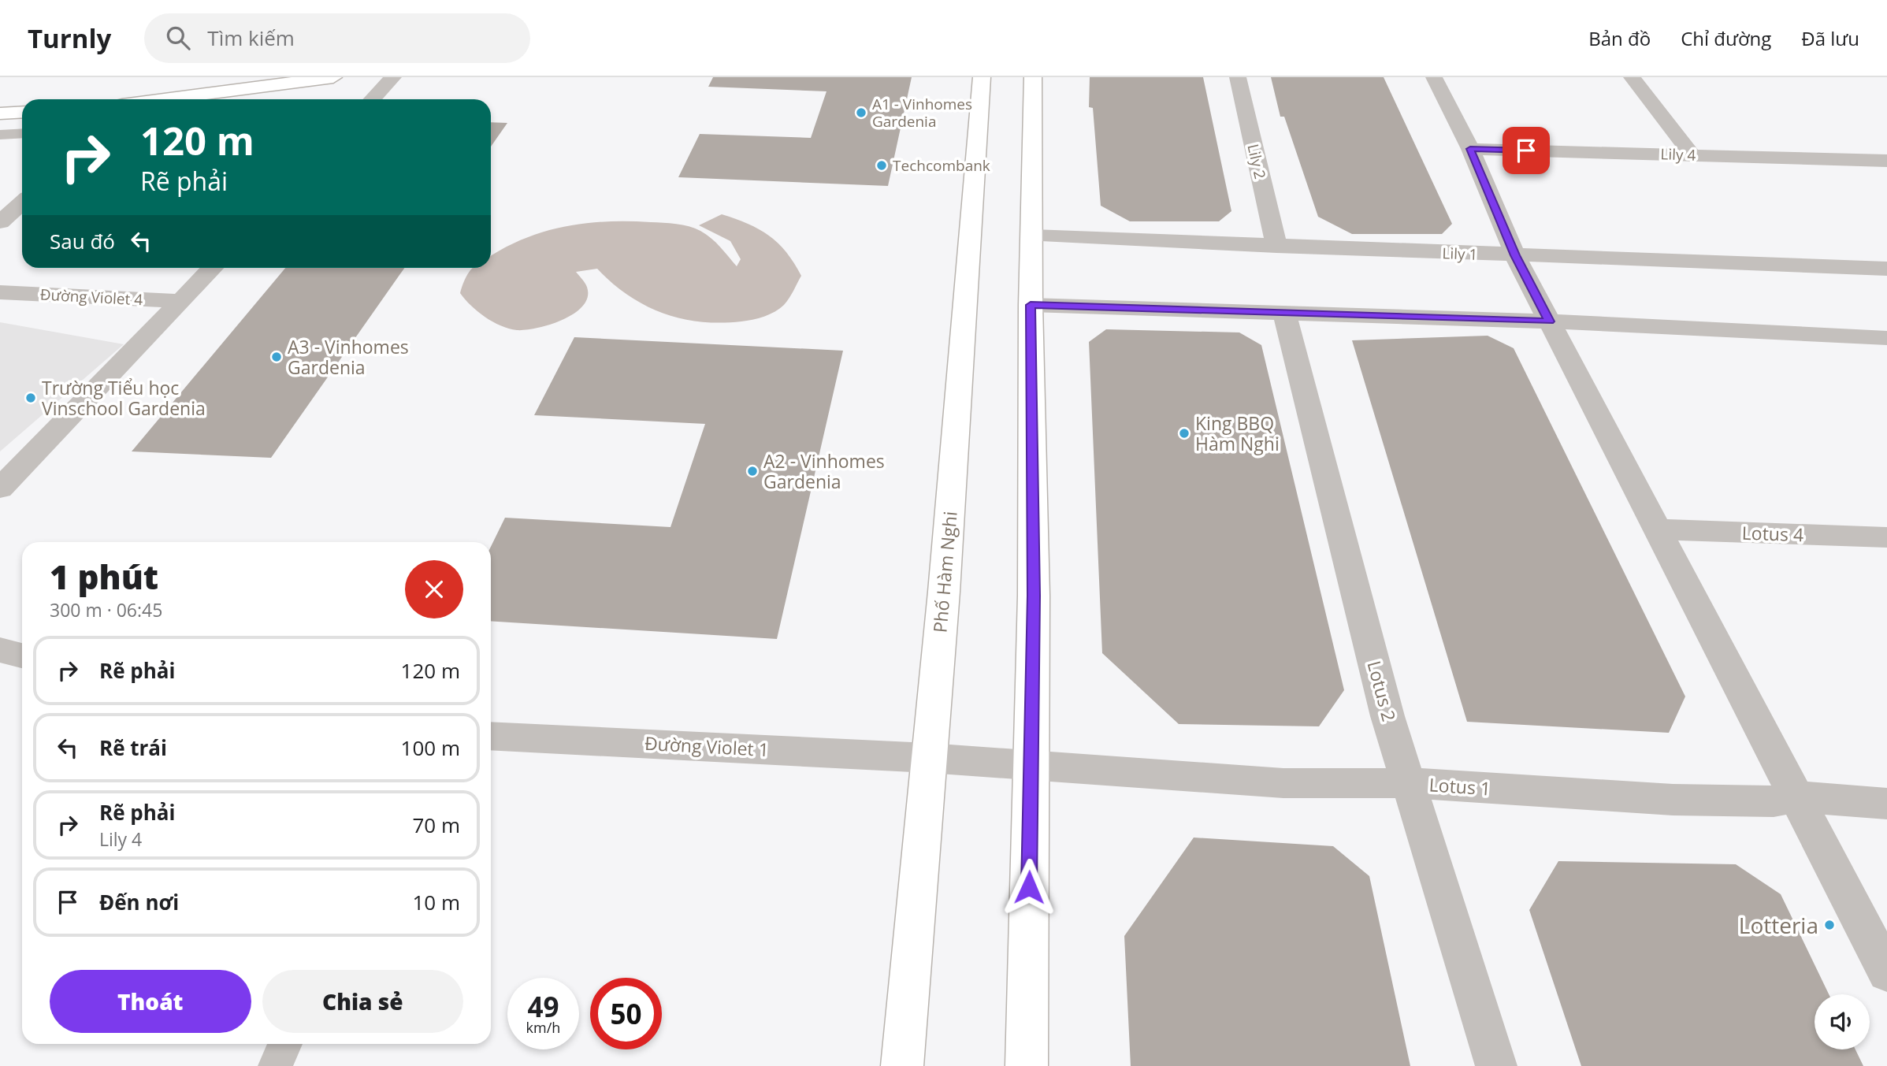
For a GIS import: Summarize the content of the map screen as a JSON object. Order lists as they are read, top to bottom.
{
  "streets": {
    "main road": ["Phố Hàm Nghi"],
    "street": [
      "Lily 4",
      "Lily 2",
      "Lily 1",
      "Đường Violet 4",
      "Lotus 4",
      "Lotus 2",
      "Đường Violet 1",
      "Lotus 1"
    ]
  },
  "crossings": [
    ["Lily 2", "Lily 1"],
    ["Phố Hàm Nghi", "Đường Violet 1"],
    ["Lotus 2", "Lotus 1"],
    ["Đường Violet 1", "Lotus 1"]
  ],
  "places": [
    "A1 - Vinhomes Gardenia",
    "Techcombank",
    "A3 - Vinhomes Gardenia",
    "Trường Tiểu học Vinschool Gardenia",
    "King BBQ Hàm Nghi",
    "A2 - Vinhomes Gardenia",
    "Lotteria"
  ],
  "page": {
    "header": "Turnly",
    "search": "Tìm kiếm",
    "nav": ["Bản đồ", "Chỉ đường", "Đã lưu"],
    "turn": ["120 m", "Rẽ phải"],
    "then": "Sau đó",
    "heading": ["1 phút", "300 m · 06:45"],
    "list": [
      {
        "name": "Rẽ phải",
        "value": "120 m"
      },
      {
        "name": "Rẽ trái",
        "value": "100 m"
      },
      {
        "name": "Rẽ phải",
        "note": "Lily 4",
        "value": "70 m"
      },
      {
        "name": "Đến nơi",
        "value": "10 m"
      }
    ],
    "buttons": ["Thoát", "Chia sẻ"],
    "speed": "49 km/h",
    "limit": "50"
  }
}
